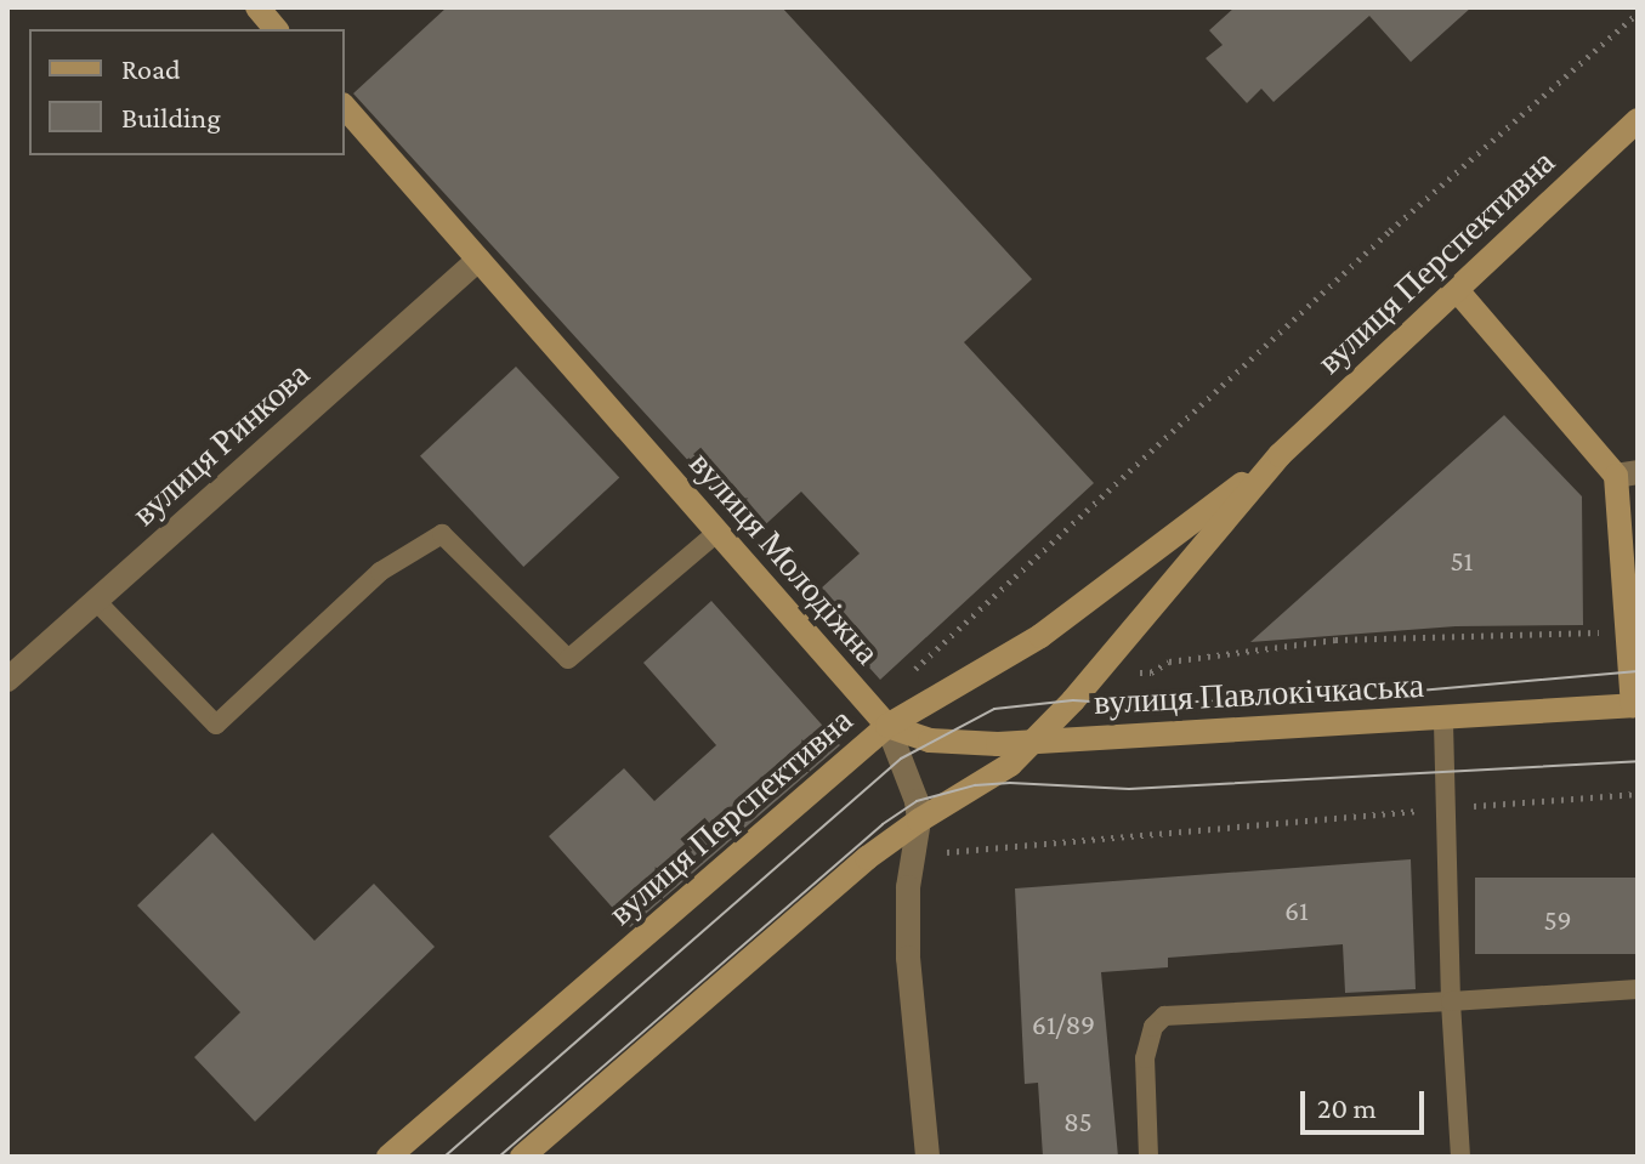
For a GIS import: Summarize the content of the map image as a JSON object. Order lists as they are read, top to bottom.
{
  "streets": {
    "street": [
      "вулиця Перспективна",
      "вулиця Ринкова",
      "вулиця Молодіжна",
      "вулиця Павлокічкаська"
    ]
  },
  "crossings": [
    ["вулиця Перспективна", "вулиця Молодіжна"],
    ["вулиця Перспективна", "вулиця Павлокічкаська"],
    ["вулиця Ринкова", "вулиця Молодіжна"],
    ["вулиця Молодіжна", "вулиця Павлокічкаська"]
  ],
  "house_numbers": [
    "51",
    "61",
    "59",
    "61/89",
    "85"
  ],
  "legend": ["Road", "Building"],
  "scale_bar": "20 m"
}
